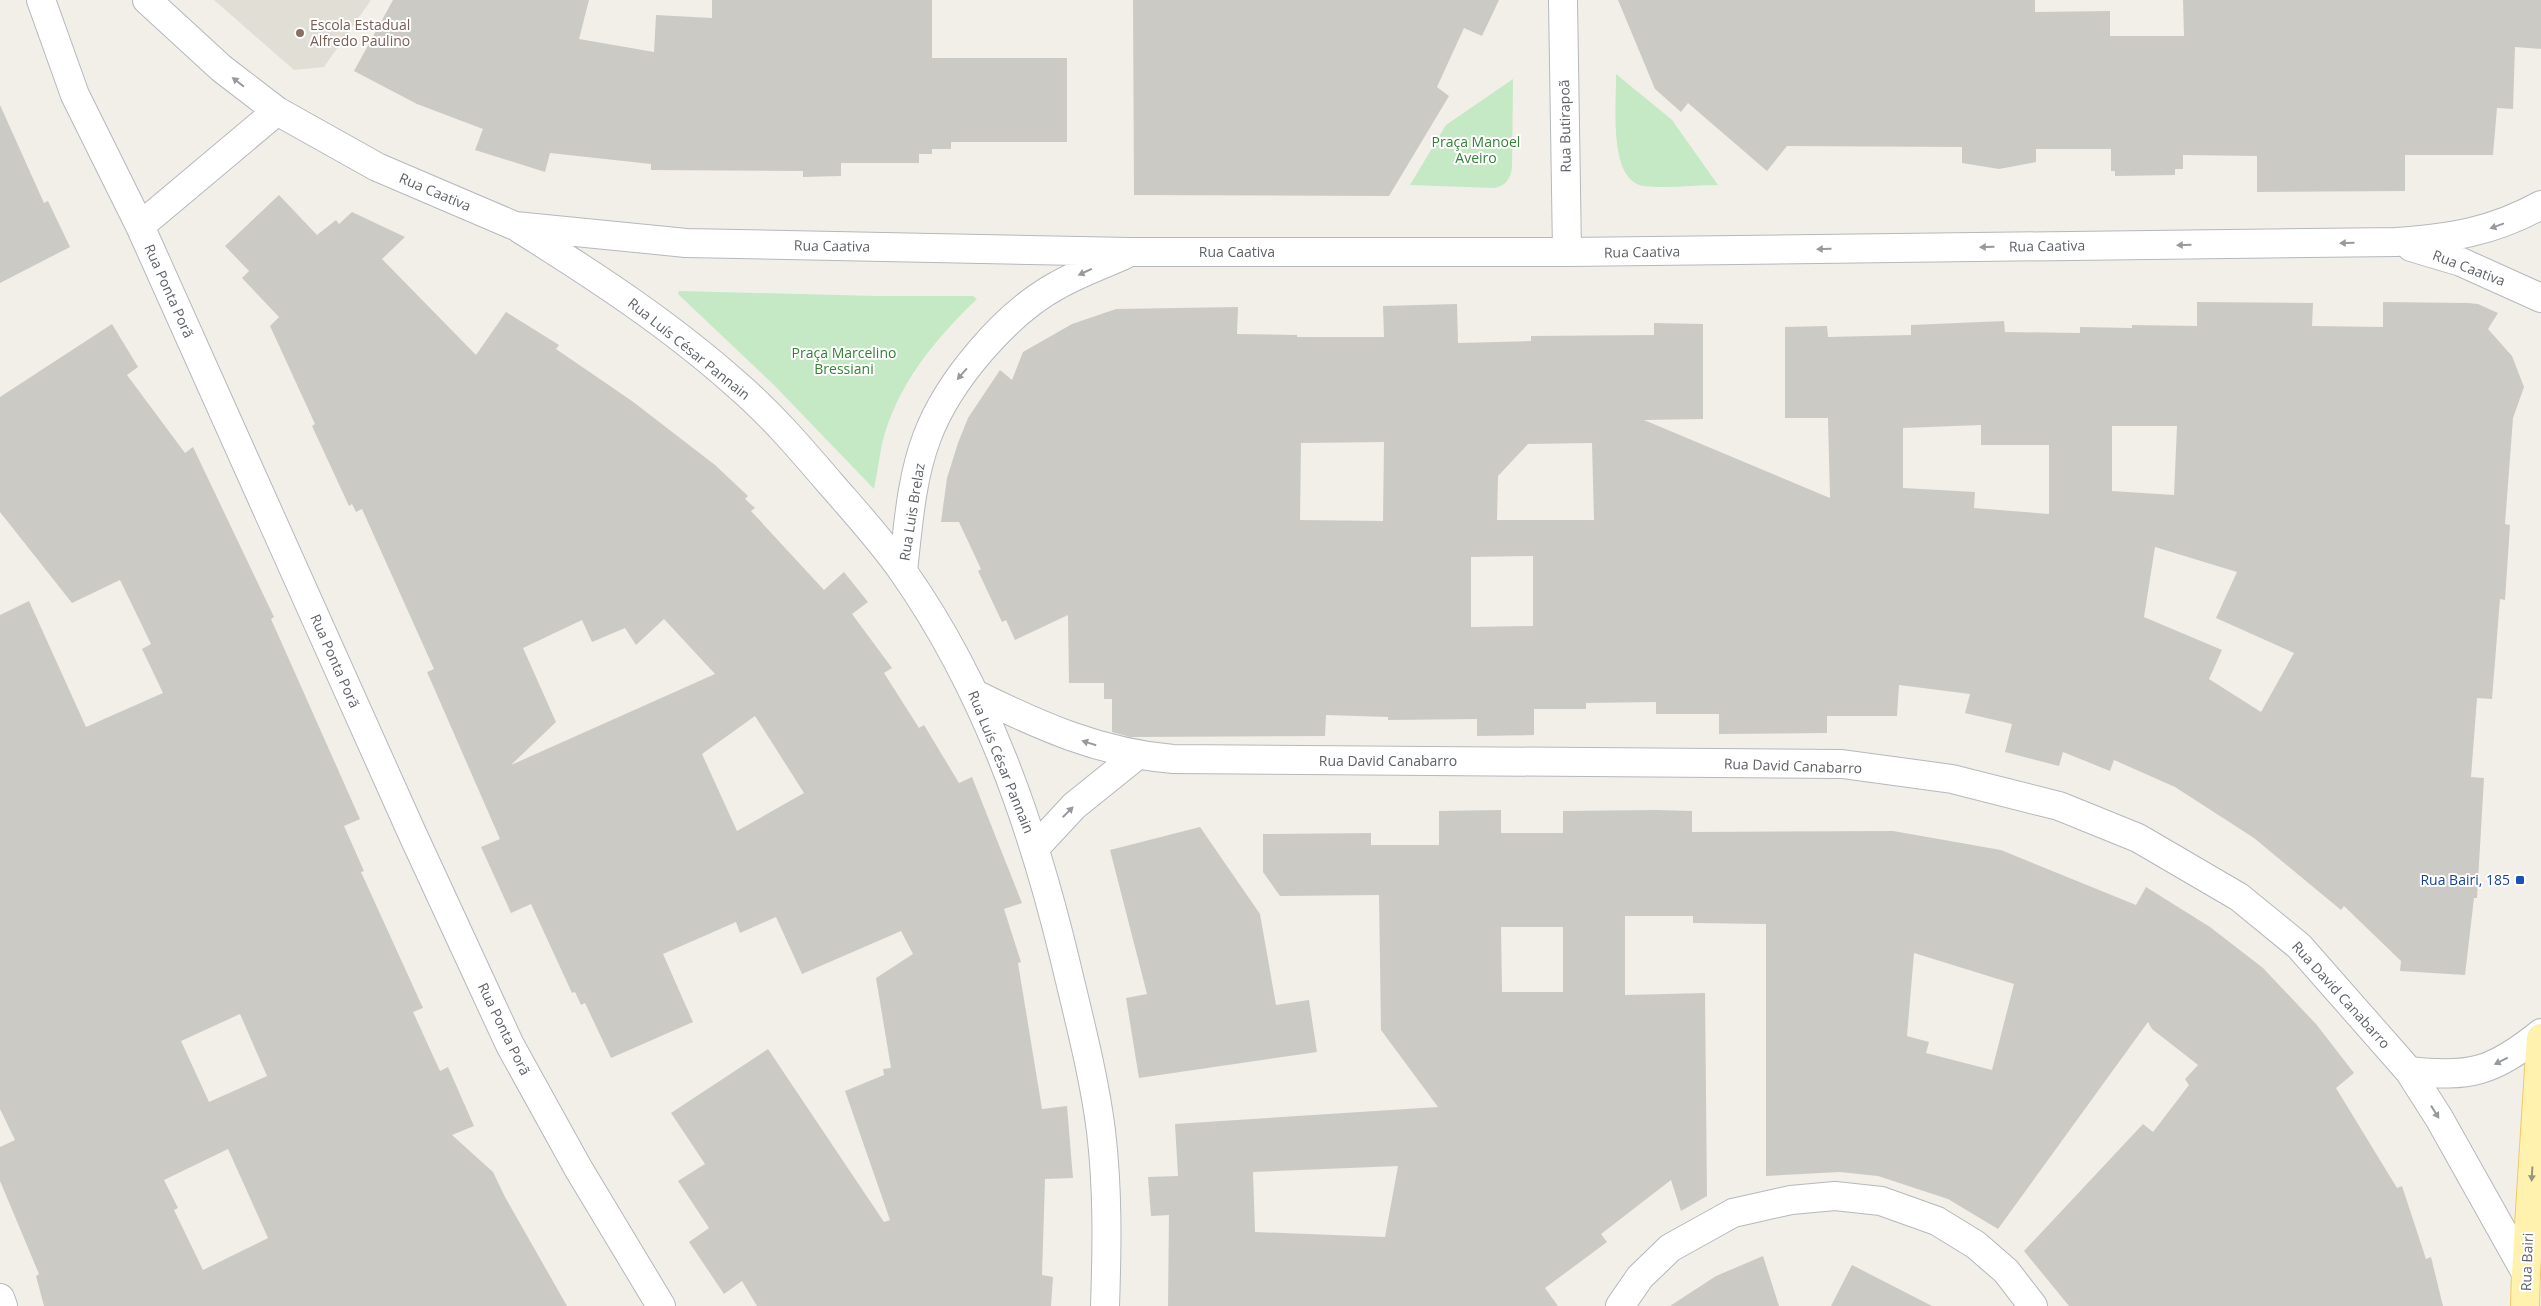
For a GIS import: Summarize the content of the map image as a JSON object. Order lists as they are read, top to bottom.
{
  "streets": {
    "main road": ["Rua Bairi"],
    "street": [
      "Rua Butirapoã",
      "Rua Caativa",
      "Rua Ponta Porã",
      "Rua Luís César Pannain",
      "Rua Luis Brelaz",
      "Rua David Canabarro"
    ]
  },
  "crossings": [
    ["Rua Butirapoã", "Rua Caativa"],
    ["Rua Caativa", "Rua Luís César Pannain"],
    ["Rua Caativa", "Rua Luis Brelaz"],
    ["Rua Luís César Pannain", "Rua Luis Brelaz"],
    ["Rua Luís César Pannain", "Rua David Canabarro"],
    ["Rua David Canabarro", "Rua Bairi"]
  ],
  "one_way": ["Rua Caativa", "Rua Luis Brelaz", "Rua Bairi"],
  "parks": ["Praça Manoel Aveiro", "Praça Marcelino Bressiani"],
  "places": {
    "other": ["Escola Estadual Alfredo Paulino"],
    "transit": ["Rua Bairi, 185"]
  }
}
